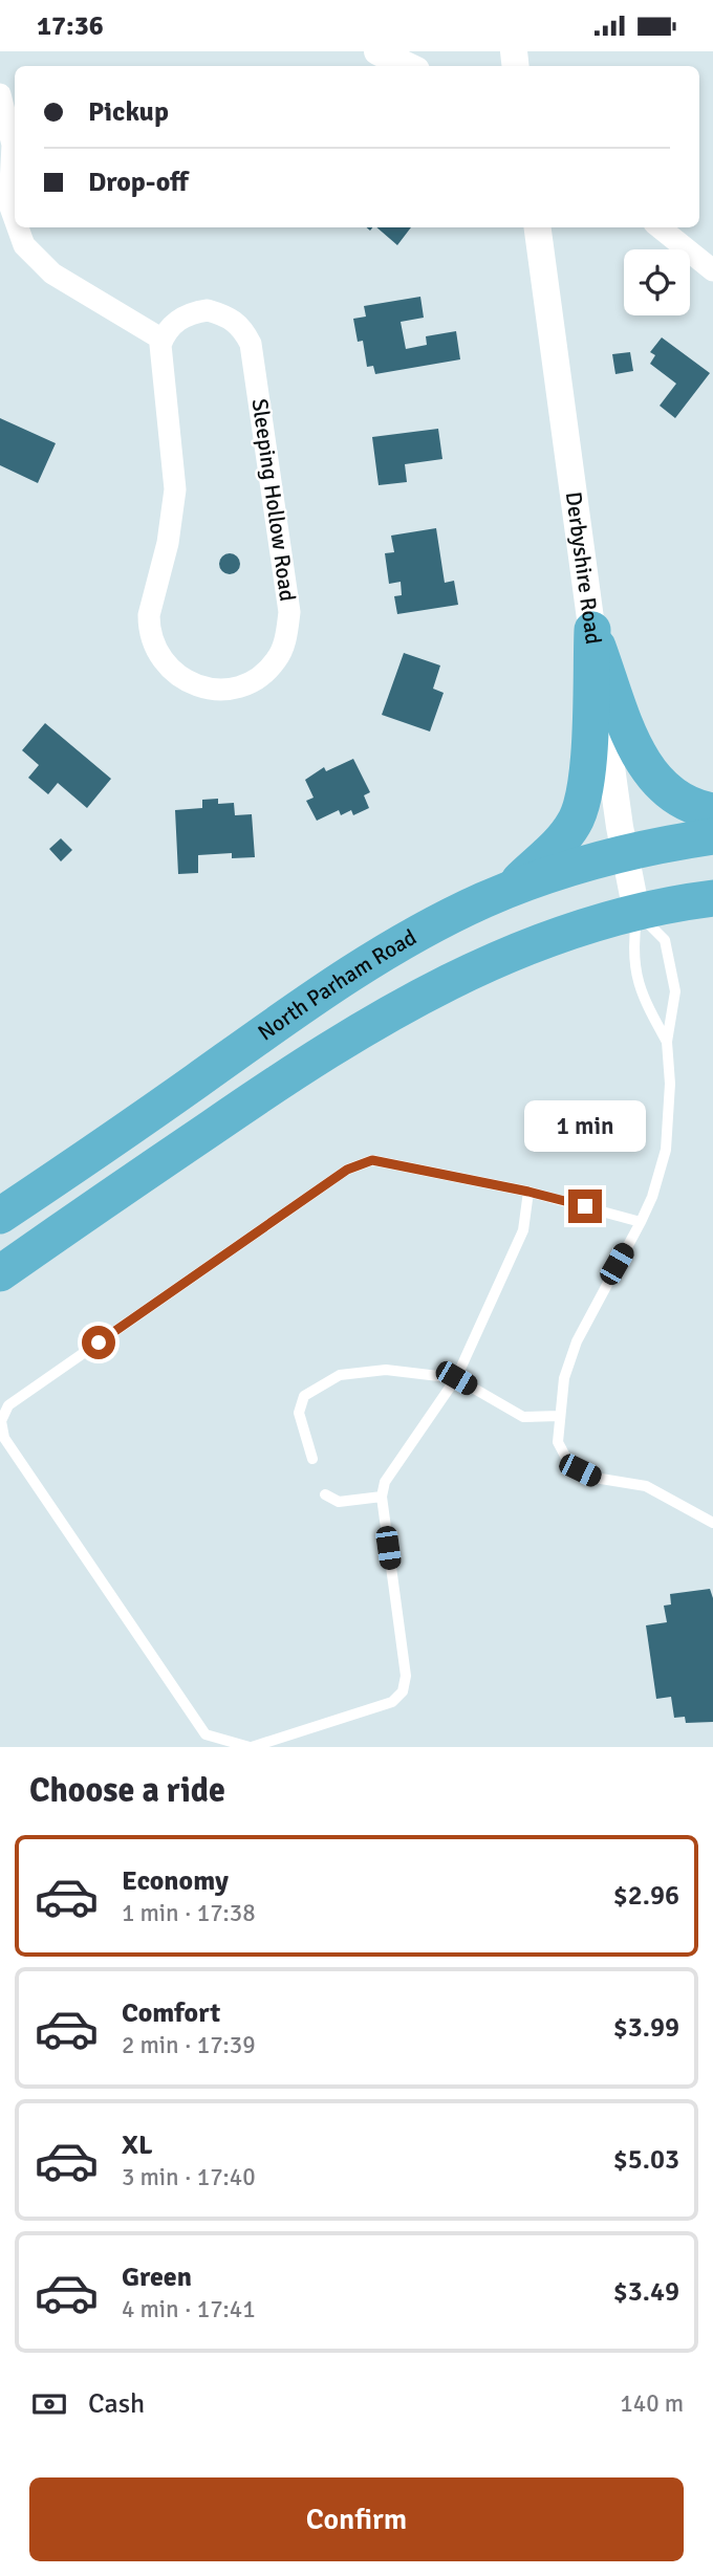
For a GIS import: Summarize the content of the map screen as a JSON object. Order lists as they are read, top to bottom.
{
  "streets": {
    "highway": ["North Parham Road"],
    "street": ["Sleeping Hollow Road", "Derbyshire Road"]
  },
  "crossings": [
    ["Derbyshire Road", "North Parham Road"]
  ],
  "page": {
    "status": "17:36",
    "banner": ["Pickup", "Drop-off"],
    "bubble": "1 min",
    "heading": "Choose a ride",
    "list": [
      {
        "name": "Economy",
        "note": "1 min · 17:38",
        "value": "$2.96"
      },
      {
        "name": "Comfort",
        "note": "2 min · 17:39",
        "value": "$3.99"
      },
      {
        "name": "XL",
        "note": "3 min · 17:40",
        "value": "$5.03"
      },
      {
        "name": "Green",
        "note": "4 min · 17:41",
        "value": "$3.49"
      }
    ],
    "pay": ["Cash", "140 m"],
    "buttons": "Confirm"
  }
}
